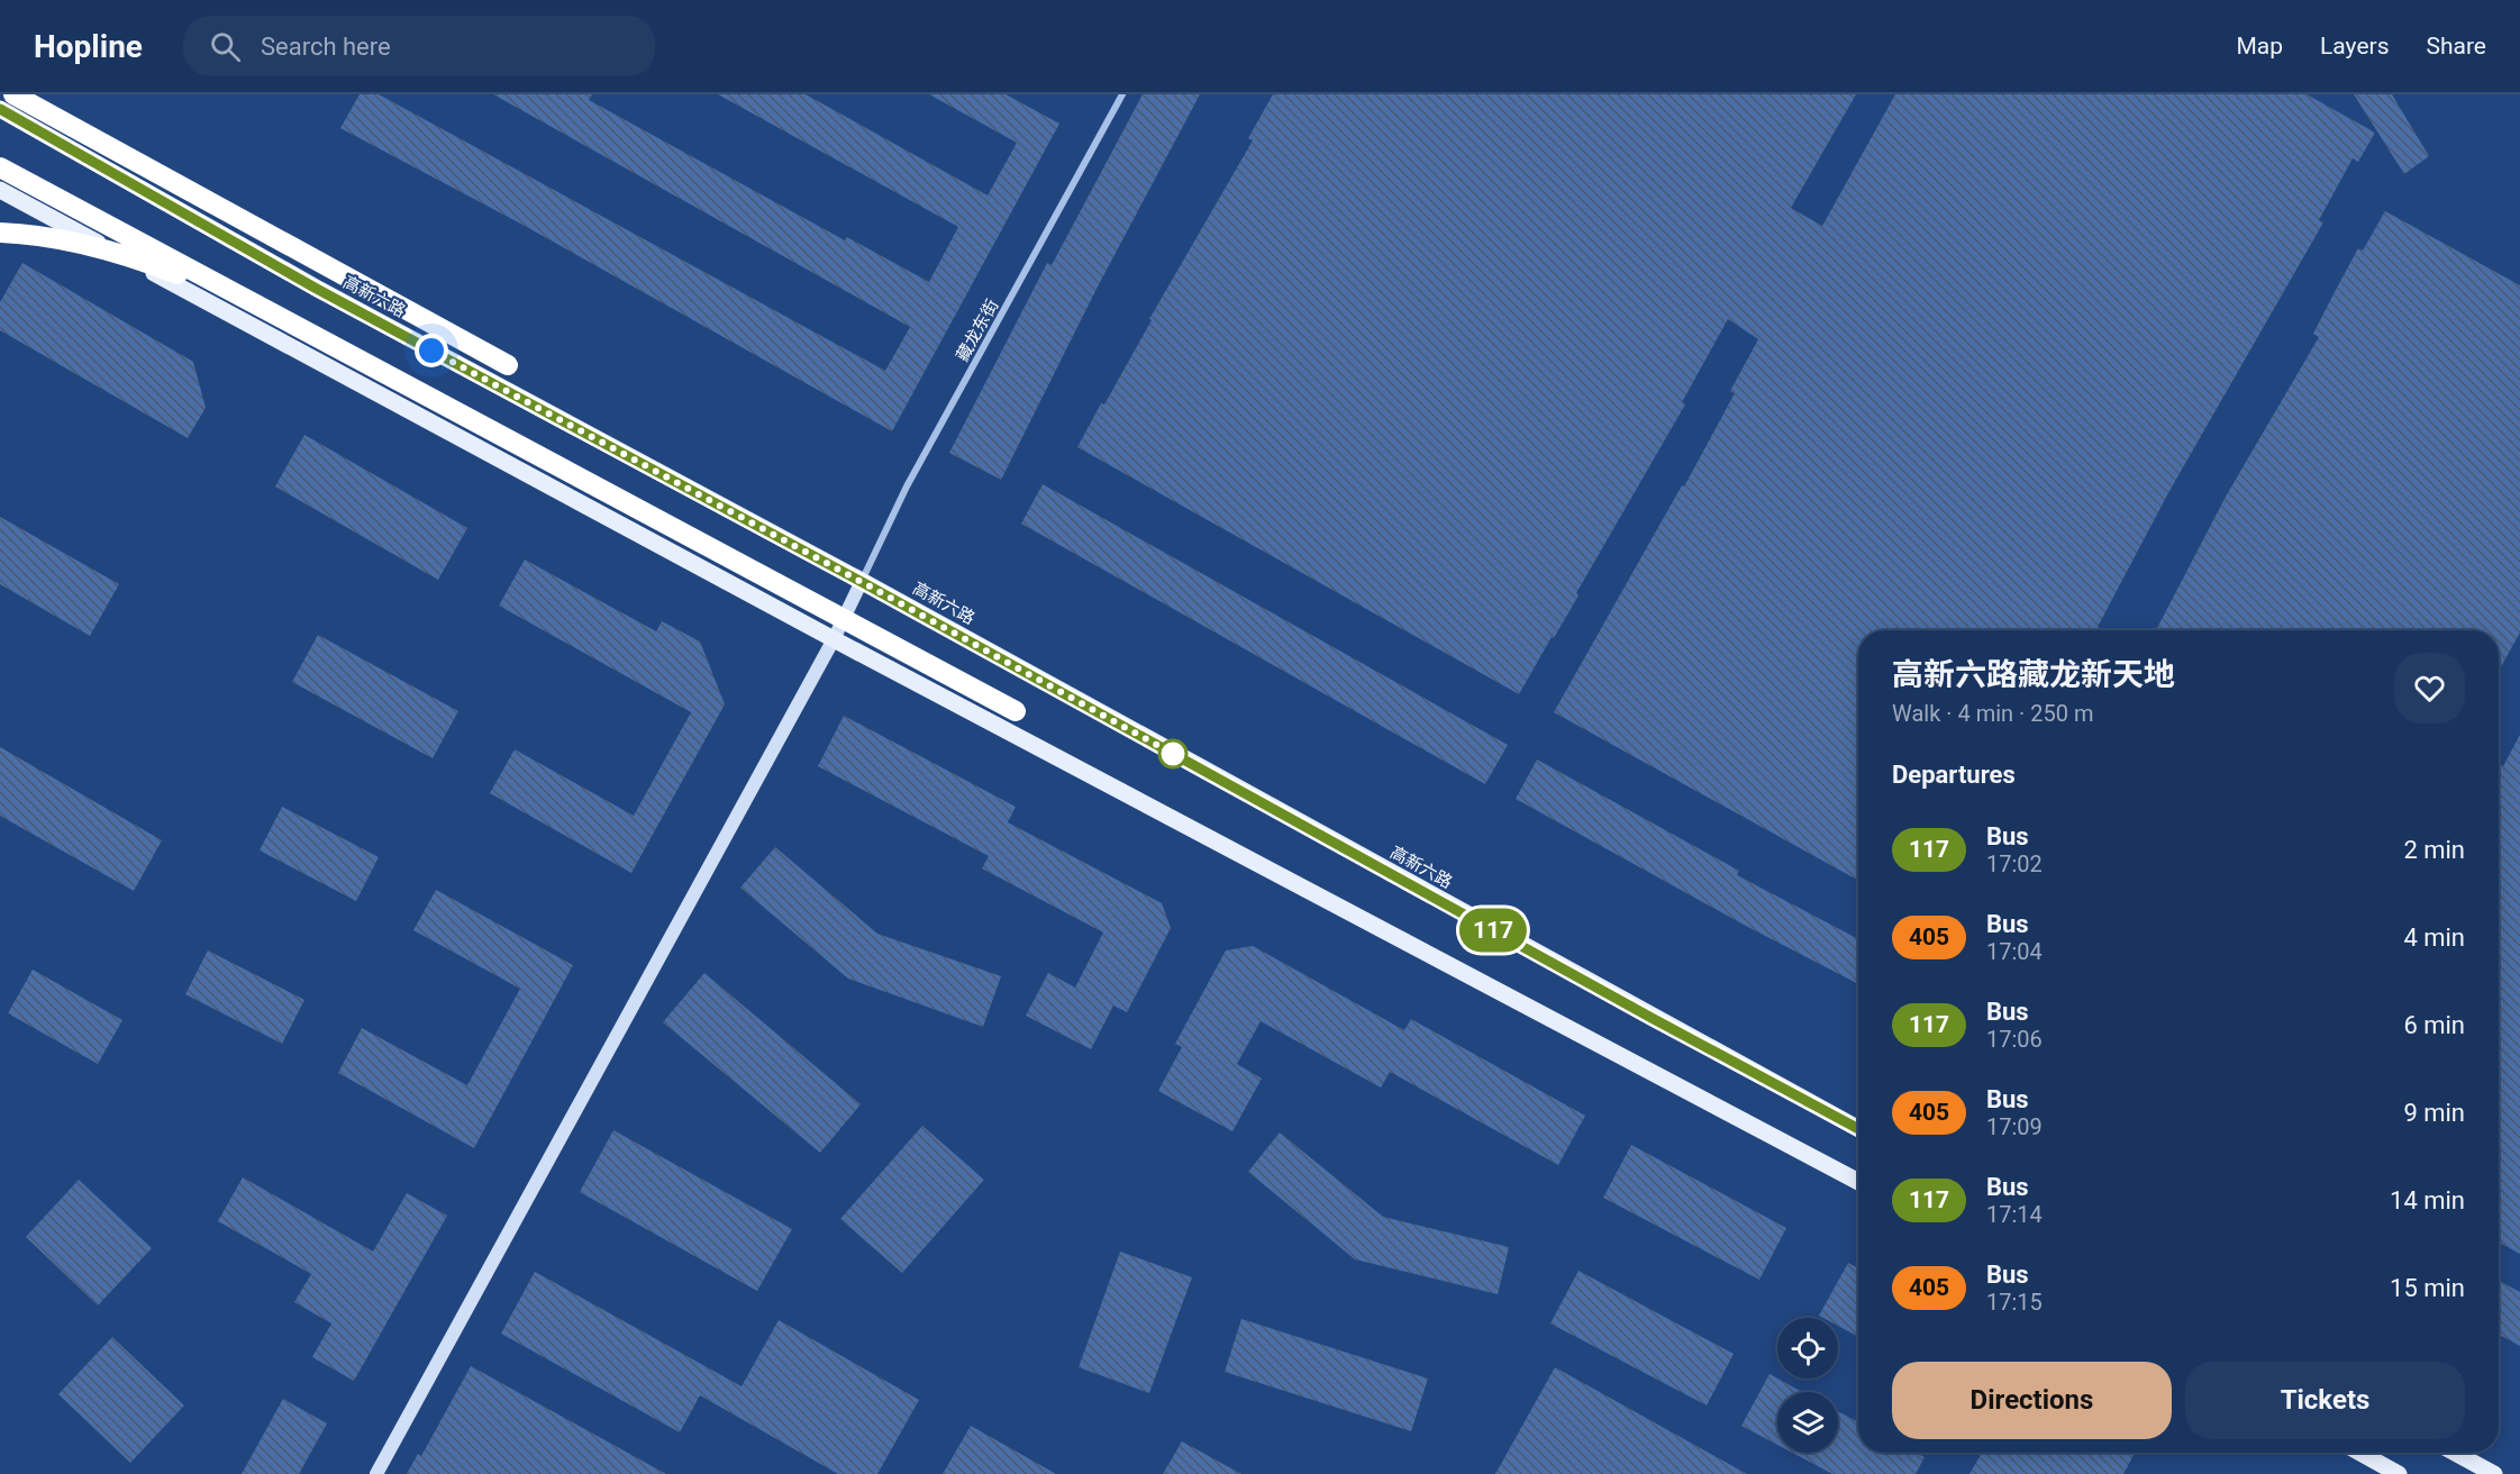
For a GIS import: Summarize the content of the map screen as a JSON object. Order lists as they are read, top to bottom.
{
  "streets": {
    "main road": ["高新六路"],
    "street": ["藏龙东街"]
  },
  "crossings": [
    ["高新六路", "藏龙东街"]
  ],
  "lines": ["bus line 117"],
  "page": {
    "header": "Hopline",
    "search": "Search here",
    "nav": ["Map", "Layers", "Share"],
    "on_map": "117",
    "heading": [
      ["高新六路藏龙新天地", "Walk · 4 min · 250 m"],
      "Departures"
    ],
    "list": [
      {
        "mark": "117",
        "name": "Bus",
        "note": "17:02",
        "value": "2 min"
      },
      {
        "mark": "405",
        "name": "Bus",
        "note": "17:04",
        "value": "4 min"
      },
      {
        "mark": "117",
        "name": "Bus",
        "note": "17:06",
        "value": "6 min"
      },
      {
        "mark": "405",
        "name": "Bus",
        "note": "17:09",
        "value": "9 min"
      },
      {
        "mark": "117",
        "name": "Bus",
        "note": "17:14",
        "value": "14 min"
      },
      {
        "mark": "405",
        "name": "Bus",
        "note": "17:15",
        "value": "15 min"
      }
    ],
    "buttons": ["Directions", "Tickets"]
  }
}
